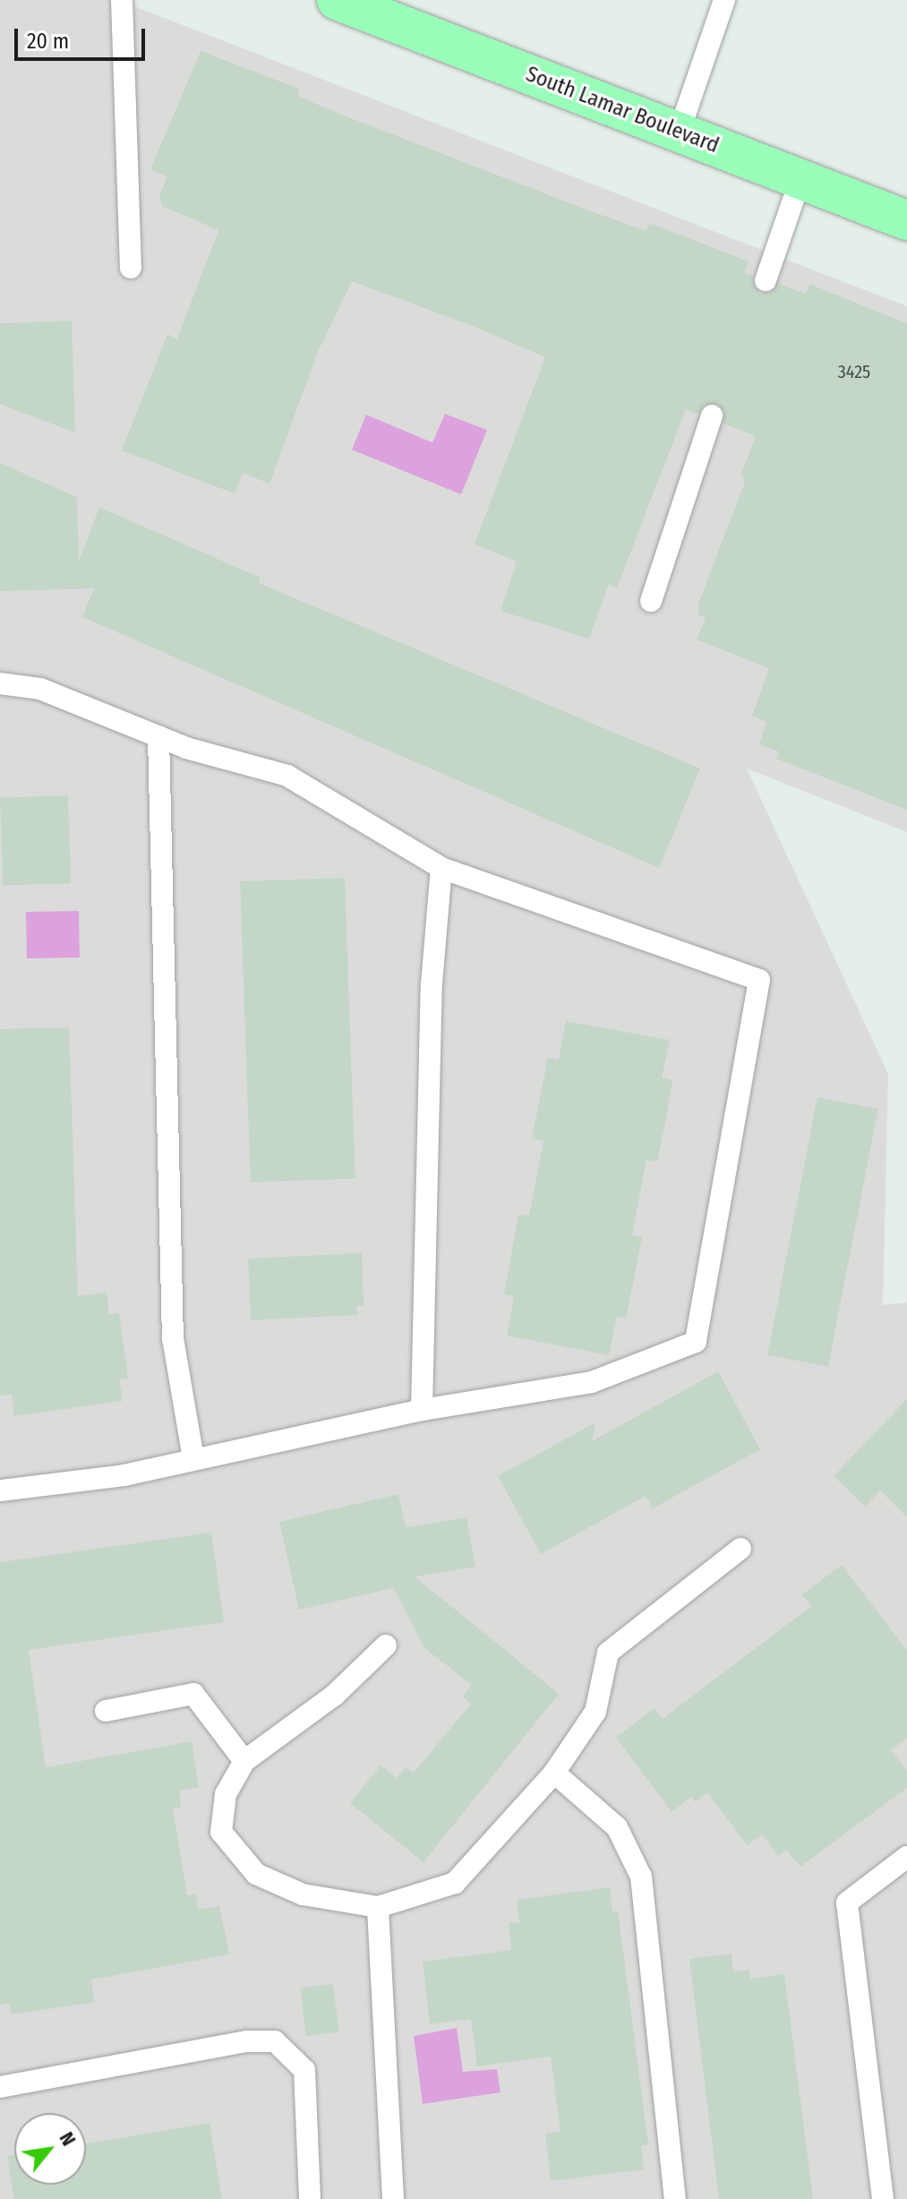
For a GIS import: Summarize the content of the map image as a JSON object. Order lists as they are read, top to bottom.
{
  "streets": {
    "main road": ["South Lamar Boulevard"]
  },
  "house_numbers": ["3425"],
  "scale_bar": "20 m",
  "north": "top right"
}
